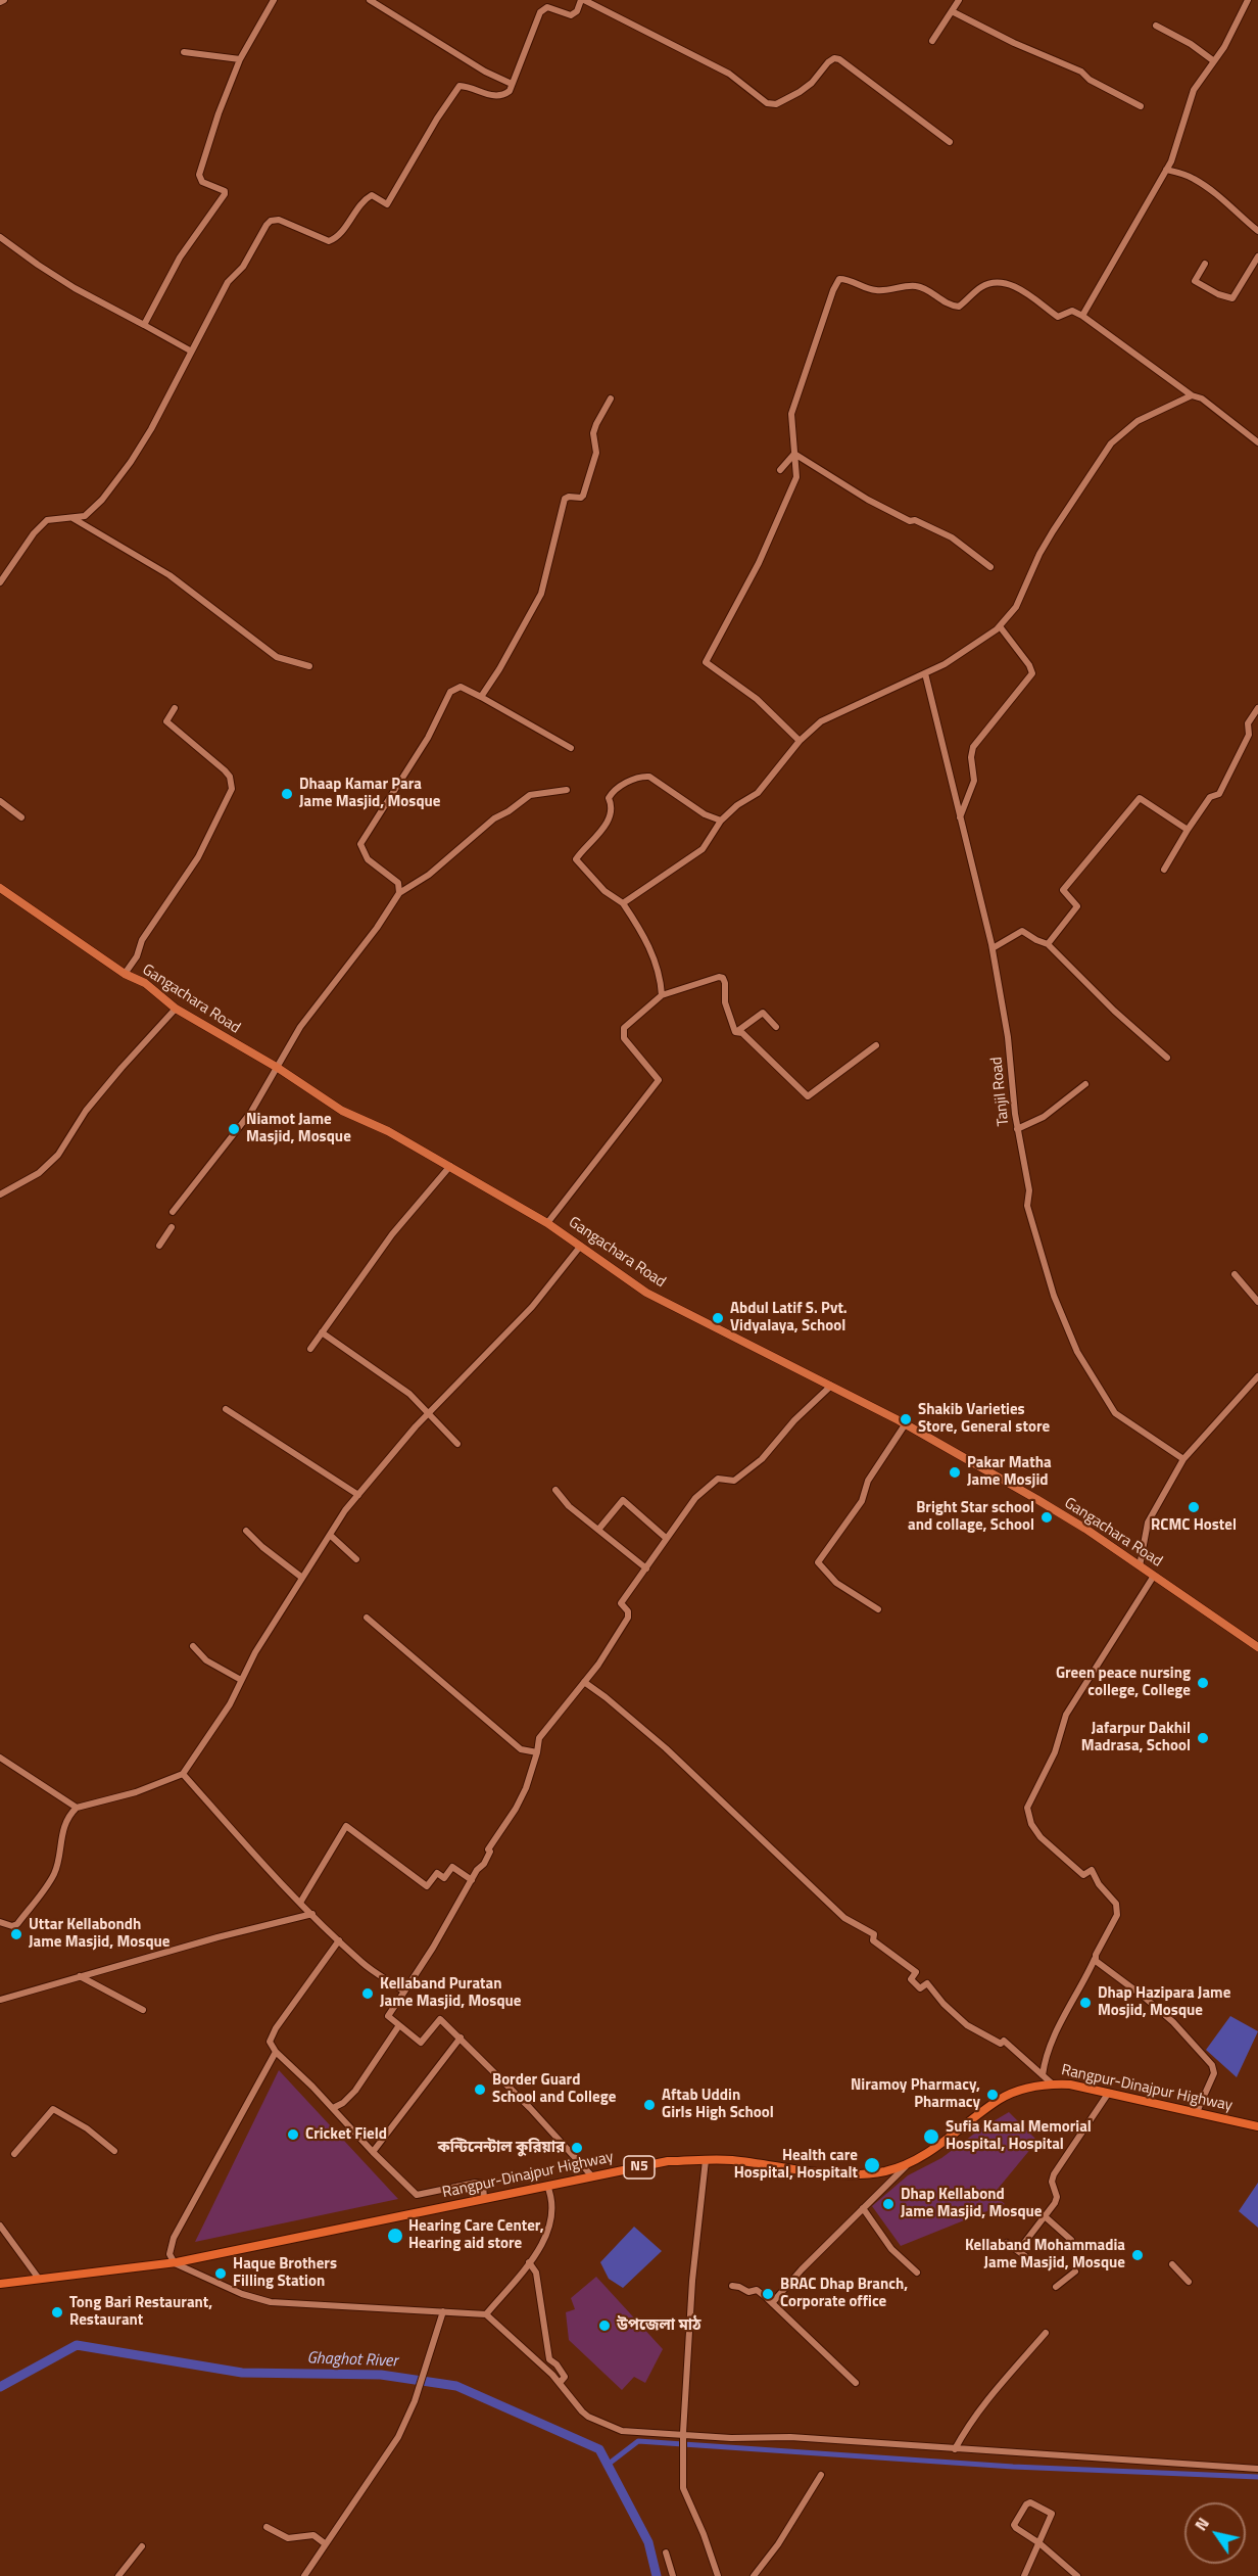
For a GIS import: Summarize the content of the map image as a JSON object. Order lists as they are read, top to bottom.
{
  "streets": {
    "highway": ["Rangpur-Dinajpur Highway", "N5"],
    "main road": ["Gangachara Road"],
    "street": ["Tanjil Road"]
  },
  "water": ["Ghaghot River"],
  "places": [
    "Dhaap Kamar Para Jame Masjid, Mosque",
    "Niamot Jame Masjid, Mosque",
    "Abdul Latif S. Pvt. Vidyalaya, School",
    "Shakib Varieties Store, General store",
    "Pakar Matha Jame Mosjid",
    "RCMC Hostel",
    "Bright Star school and collage, School",
    "Green peace nursing college, College",
    "Jafarpur Dakhil Madrasa, School",
    "Uttar Kellabondh Jame Masjid, Mosque",
    "Kellaband Puratan Jame Masjid, Mosque",
    "Dhap Hazipara Jame Mosjid, Mosque",
    "Border Guard School and College",
    "Niramoy Pharmacy, Pharmacy",
    "Aftab Uddin Girls High School",
    "Cricket Field",
    "Sufia Kamal Memorial Hospital, Hospital",
    "কন্টিনেন্টাল কুরিয়ার",
    "Health care Hospital, Hospitalt",
    "Dhap Kellabond Jame Masjid, Mosque",
    "Hearing Care Center, Hearing aid store",
    "Kellaband Mohammadia Jame Masjid, Mosque",
    "Haque Brothers Filling Station",
    "BRAC Dhap Branch, Corporate office",
    "Tong Bari Restaurant, Restaurant",
    "উপজেলা মাঠ"
  ],
  "north": "top left"
}
